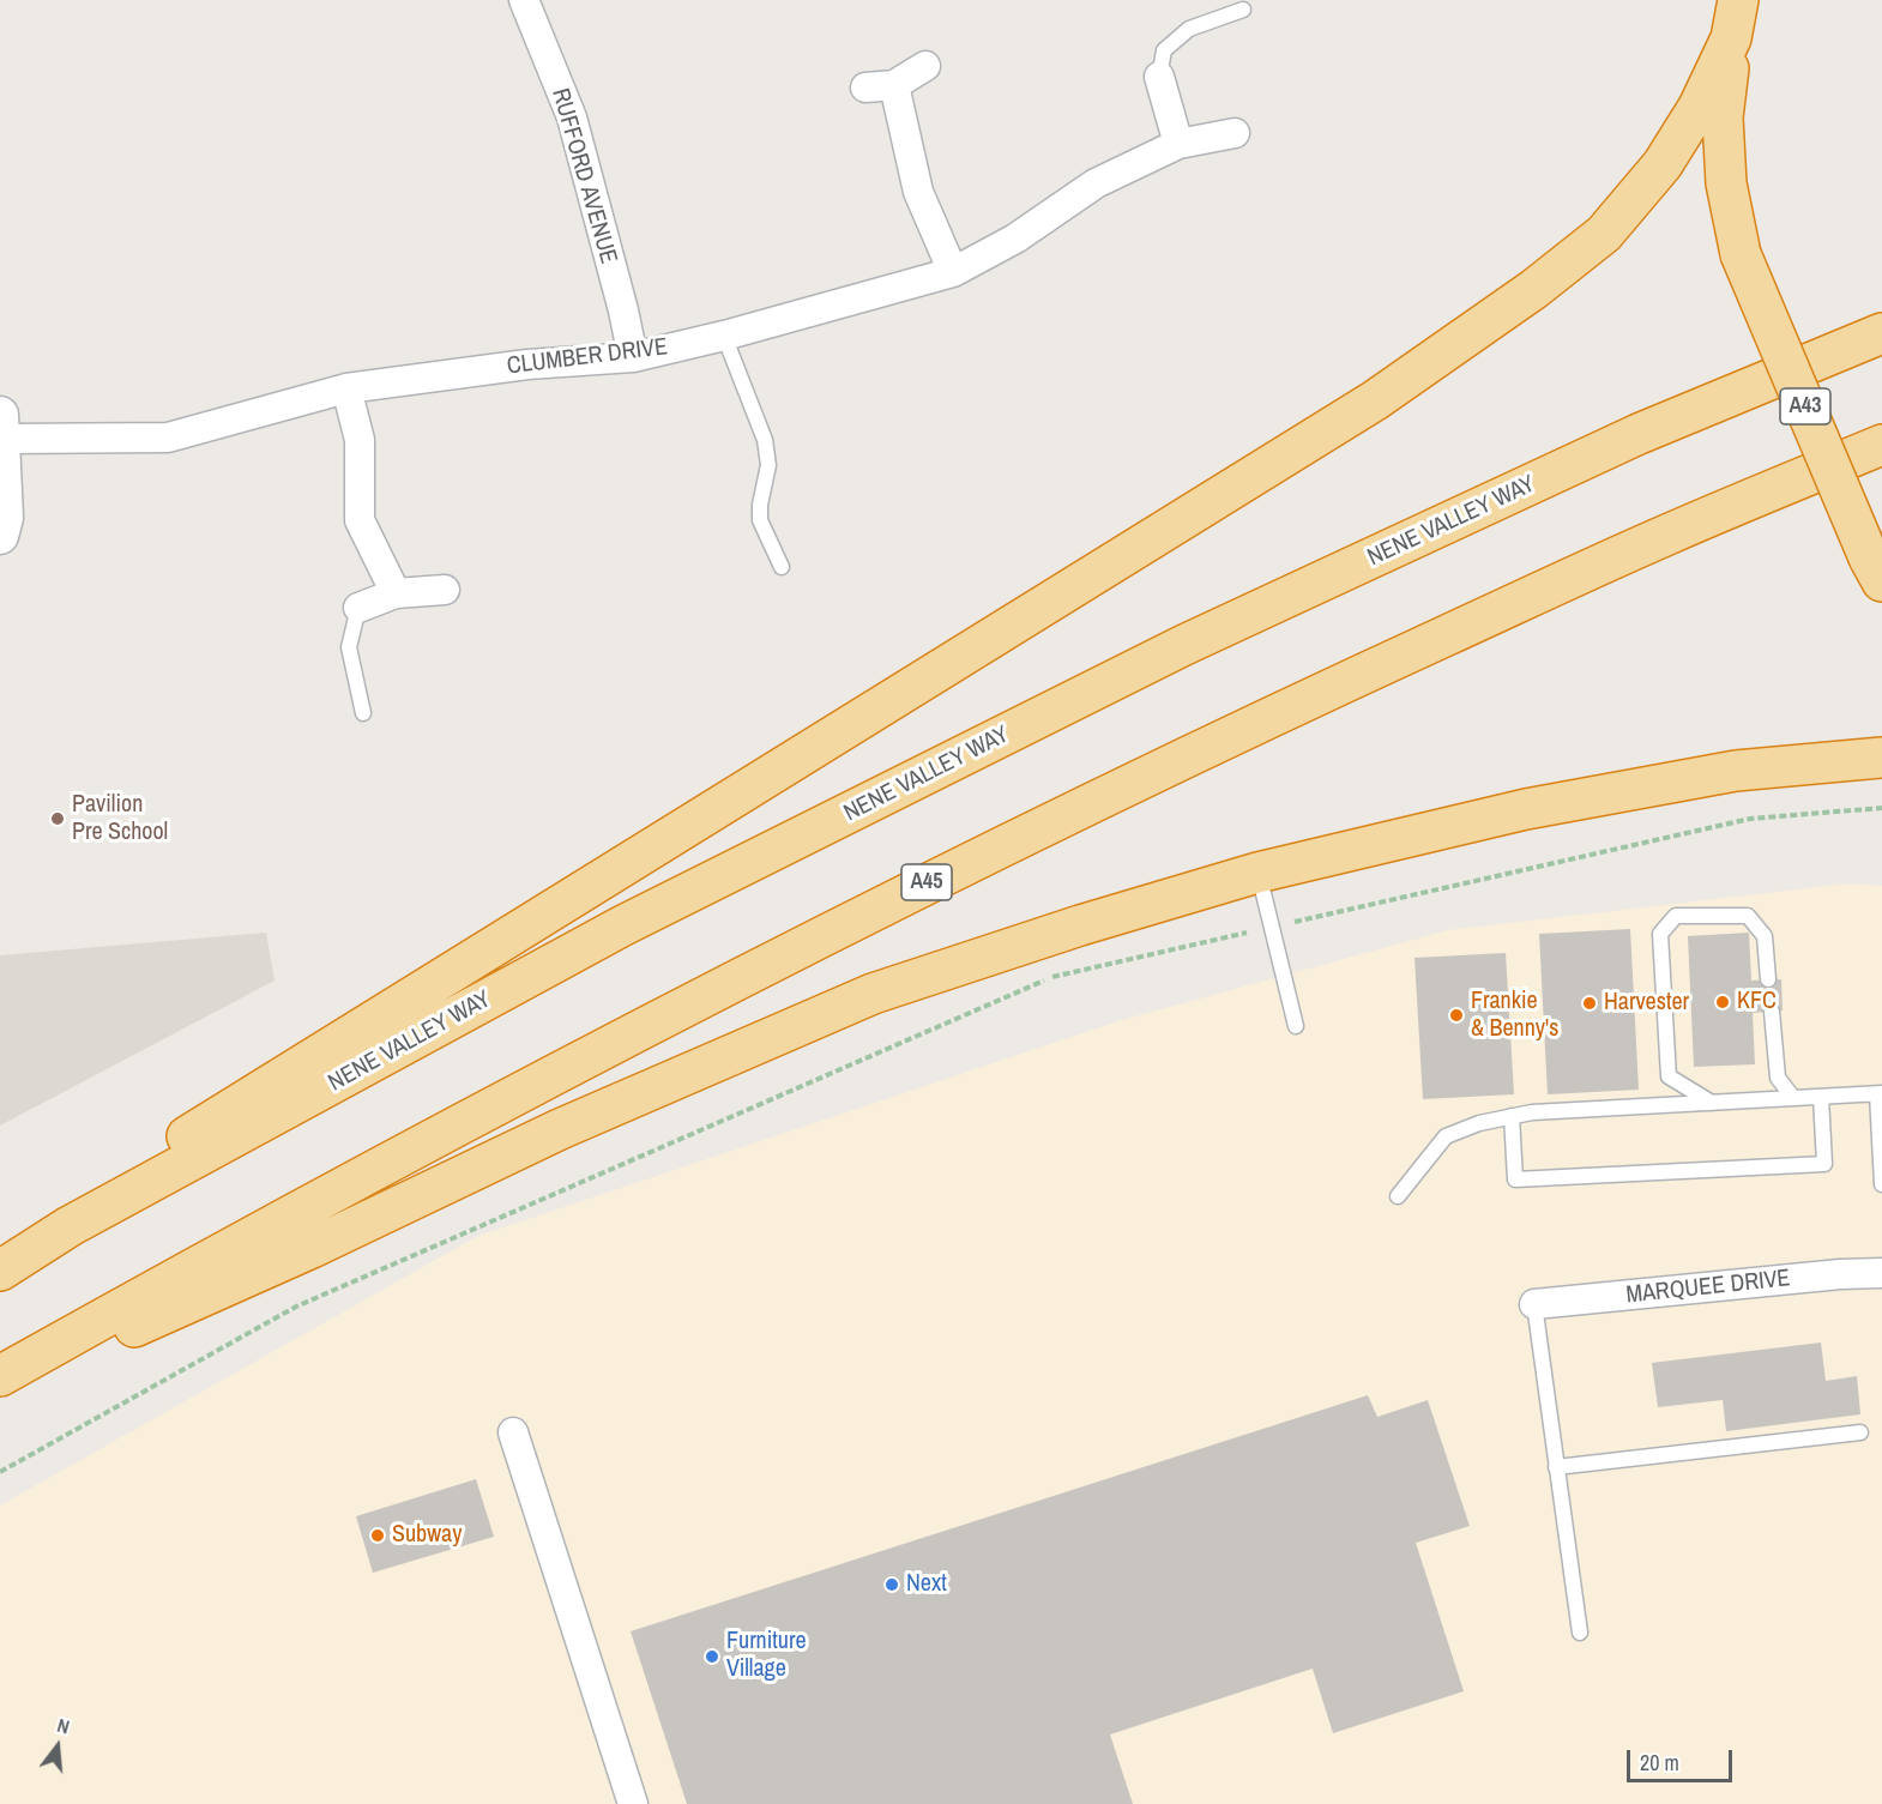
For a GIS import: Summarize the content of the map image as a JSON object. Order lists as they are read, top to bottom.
{
  "streets": {
    "highway": ["A43", "NENE VALLEY WAY", "A45"],
    "street": ["RUFFORD AVENUE", "CLUMBER DRIVE", "MARQUEE DRIVE"]
  },
  "crossings": [
    ["RUFFORD AVENUE", "CLUMBER DRIVE"]
  ],
  "places": [
    "Pavilion Pre School",
    "KFC",
    "Harvester",
    "Frankie & Benny's",
    "Subway",
    "Next",
    "Furniture Village"
  ],
  "scale_bar": "20 m",
  "north": "top"
}
